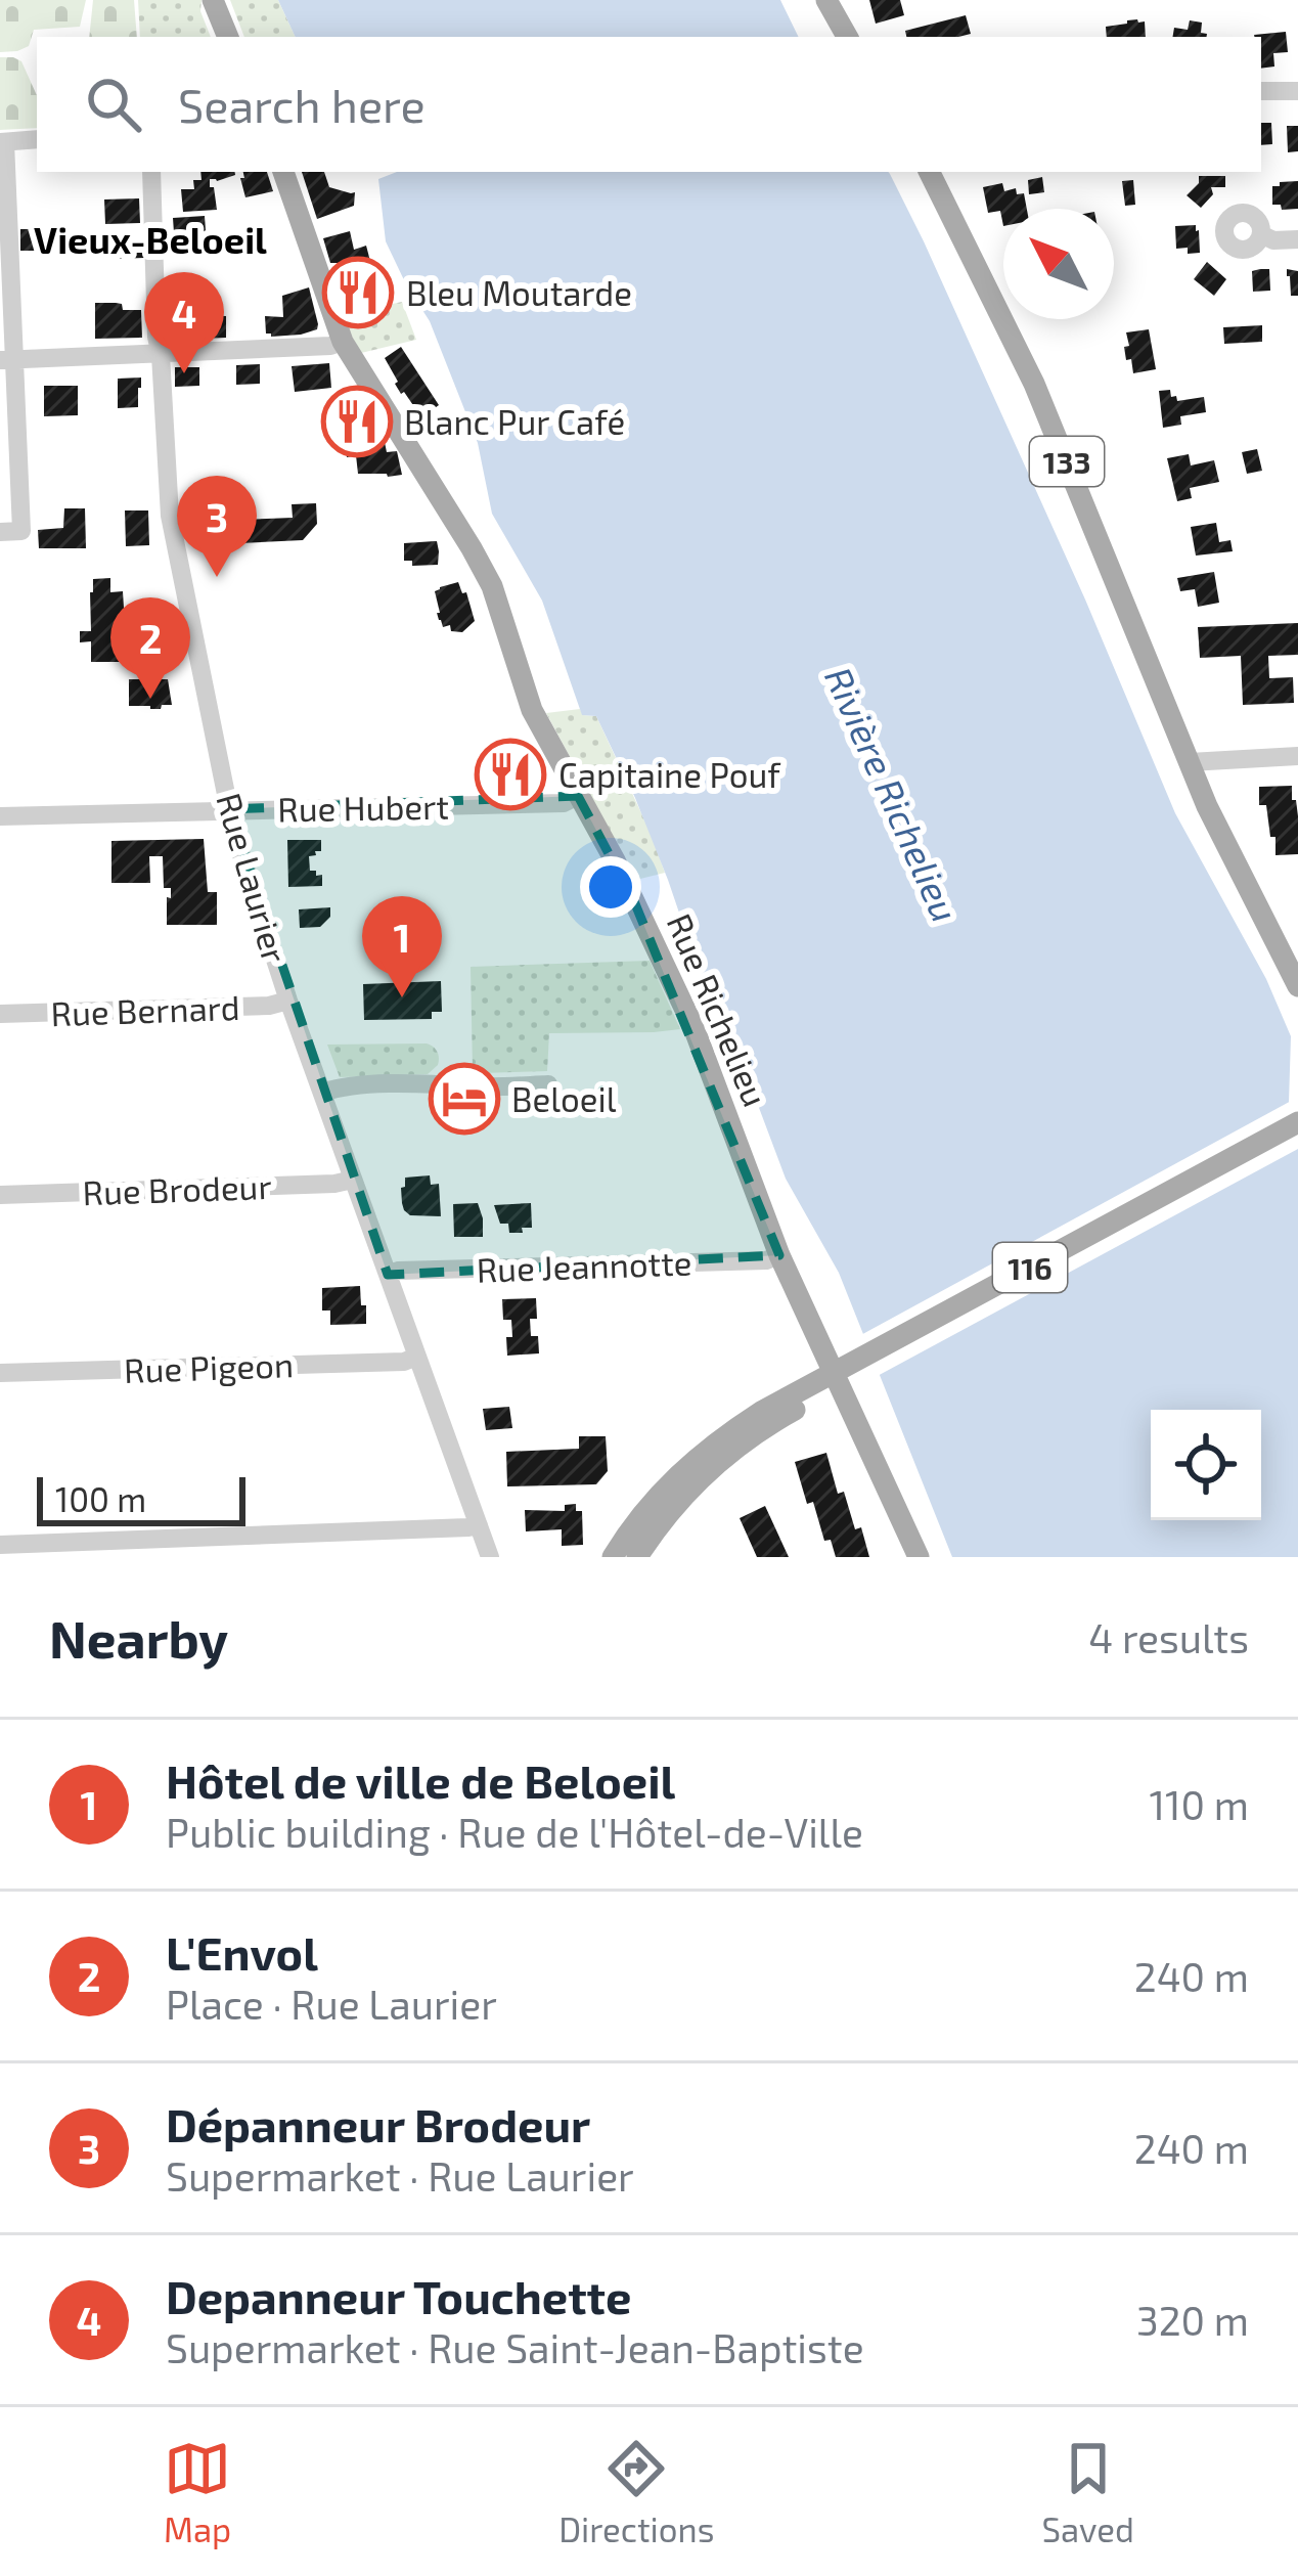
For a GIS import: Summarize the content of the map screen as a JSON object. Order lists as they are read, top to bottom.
{
  "streets": {
    "main road": ["133", "Rue Richelieu", "116"],
    "street": [
      "Rue Hubert",
      "Rue Laurier",
      "Rue Bernard",
      "Rue Brodeur",
      "Rue Jeannotte",
      "Rue Pigeon"
    ]
  },
  "crossings": [
    ["Rue Hubert", "Rue Laurier"],
    ["Rue Hubert", "Rue Richelieu"],
    ["Rue Laurier", "Rue Bernard"],
    ["Rue Laurier", "Rue Brodeur"],
    ["Rue Laurier", "Rue Jeannotte"],
    ["Rue Laurier", "Rue Pigeon"],
    ["Rue Richelieu", "Rue Jeannotte"]
  ],
  "districts": ["Vieux-Beloeil"],
  "water": ["Rivière Richelieu"],
  "places": {
    "restaurant": ["Bleu Moutarde", "Blanc Pur Café", "Capitaine Pouf"],
    "hotel": ["Beloeil"]
  },
  "scale_bar": "100 m",
  "north": "top left",
  "page": {
    "search": "Search here",
    "pins": [
      "4",
      "3",
      "2",
      "1"
    ],
    "scale": "100 m",
    "heading": ["Nearby", "4 results"],
    "list": [
      {
        "mark": "1",
        "name": "Hôtel de ville de Beloeil",
        "note": "Public building · Rue de l'Hôtel-de-Ville",
        "value": "110 m"
      },
      {
        "mark": "2",
        "name": "L'Envol",
        "note": "Place · Rue Laurier",
        "value": "240 m"
      },
      {
        "mark": "3",
        "name": "Dépanneur Brodeur",
        "note": "Supermarket · Rue Laurier",
        "value": "240 m"
      },
      {
        "mark": "4",
        "name": "Depanneur Touchette",
        "note": "Supermarket · Rue Saint-Jean-Baptiste",
        "value": "320 m"
      }
    ],
    "nav": ["Map", "Directions", "Saved"]
  }
}
